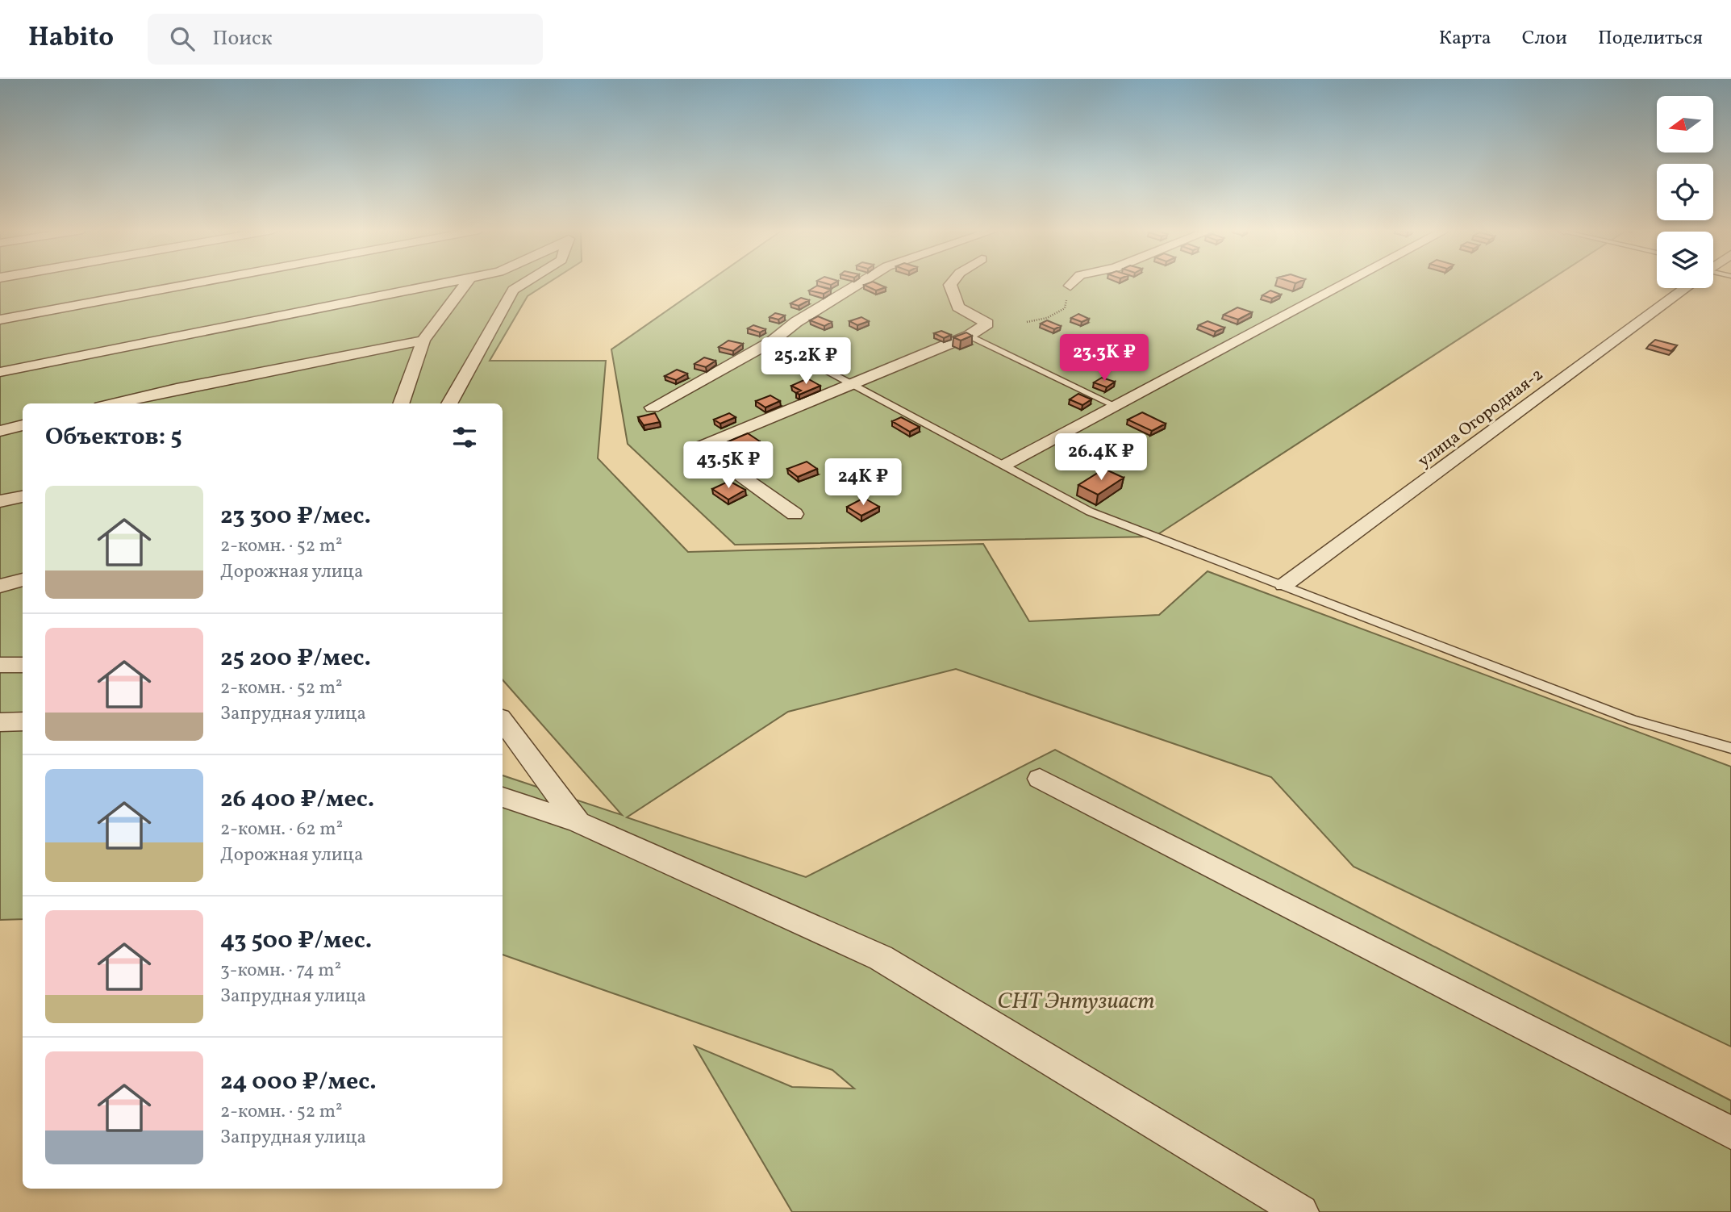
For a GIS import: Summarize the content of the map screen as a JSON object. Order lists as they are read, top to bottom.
{
  "streets": {
    "street": ["улица Огородная-2"]
  },
  "parks": ["СНТ Энтузиаст"],
  "north": "left",
  "page": {
    "header": "Habito",
    "search": "Поиск",
    "nav": ["Карта", "Слои", "Поделиться"],
    "price": [
      "23.3K ₽",
      "25.2K ₽",
      "26.4K ₽",
      "43.5K ₽",
      "24K ₽"
    ],
    "heading": "Объектов: 5",
    "list": [
      {
        "name": "23 300 ₽/мес.",
        "note": "2-комн. · 52 m² · Дорожная улица"
      },
      {
        "name": "25 200 ₽/мес.",
        "note": "2-комн. · 52 m² · Запрудная улица"
      },
      {
        "name": "26 400 ₽/мес.",
        "note": "2-комн. · 62 m² · Дорожная улица"
      },
      {
        "name": "43 500 ₽/мес.",
        "note": "3-комн. · 74 m² · Запрудная улица"
      },
      {
        "name": "24 000 ₽/мес.",
        "note": "2-комн. · 52 m² · Запрудная улица"
      }
    ]
  }
}
